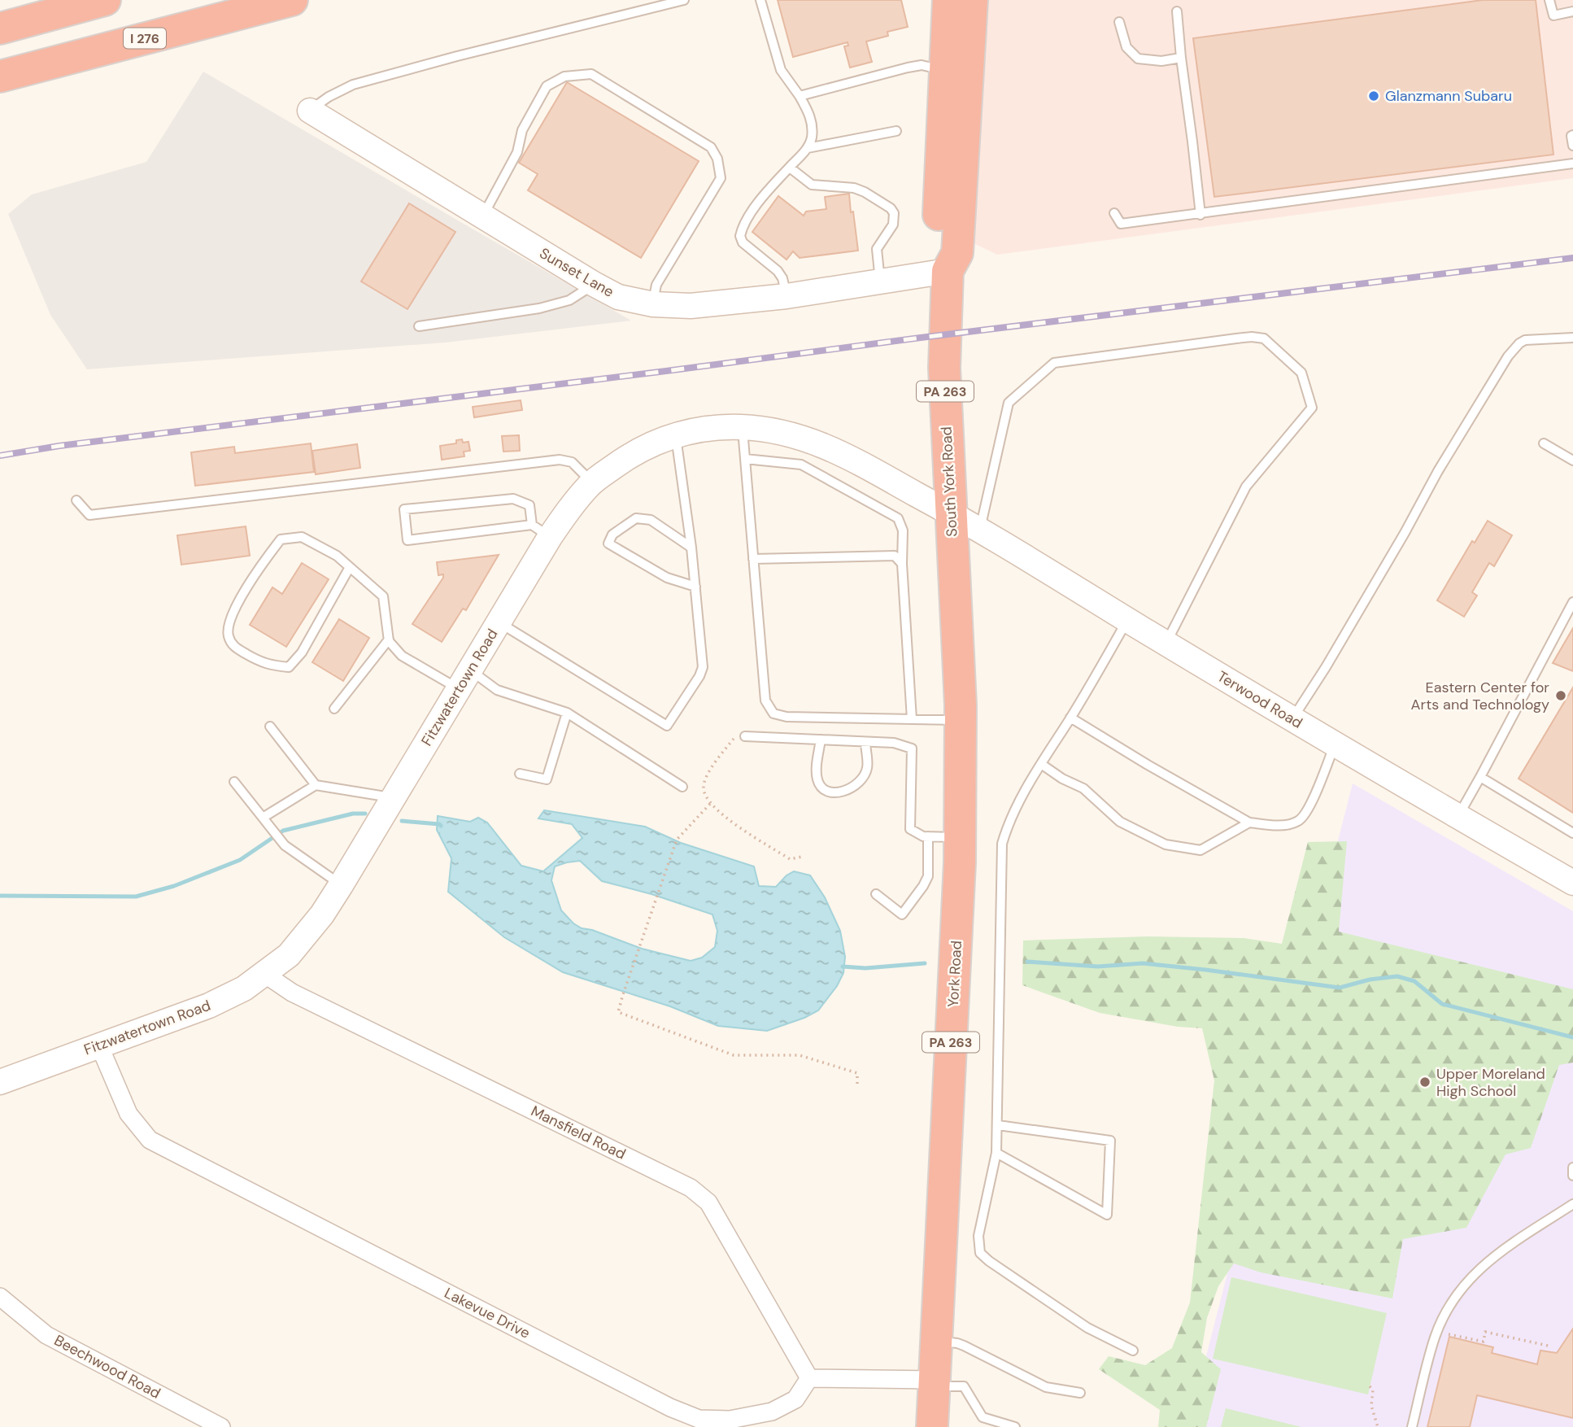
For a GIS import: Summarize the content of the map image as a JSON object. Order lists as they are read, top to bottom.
{
  "streets": {
    "highway": [
      "I 276",
      "PA 263",
      "South York Road",
      "York Road"
    ],
    "street": [
      "Sunset Lane",
      "Fitzwatertown Road",
      "Terwood Road",
      "Mansfield Road",
      "Lakevue Drive",
      "Beechwood Road"
    ]
  },
  "crossings": [
    ["Sunset Lane", "South York Road"],
    ["South York Road", "Fitzwatertown Road"],
    ["South York Road", "Terwood Road"],
    ["South York Road", "York Road"],
    ["Fitzwatertown Road", "Terwood Road"],
    ["Fitzwatertown Road", "Mansfield Road"],
    ["Fitzwatertown Road", "Lakevue Drive"],
    ["Mansfield Road", "Lakevue Drive"]
  ],
  "places": ["Glanzmann Subaru", "Eastern Center for Arts and Technology", "Upper Moreland High School"]
}
